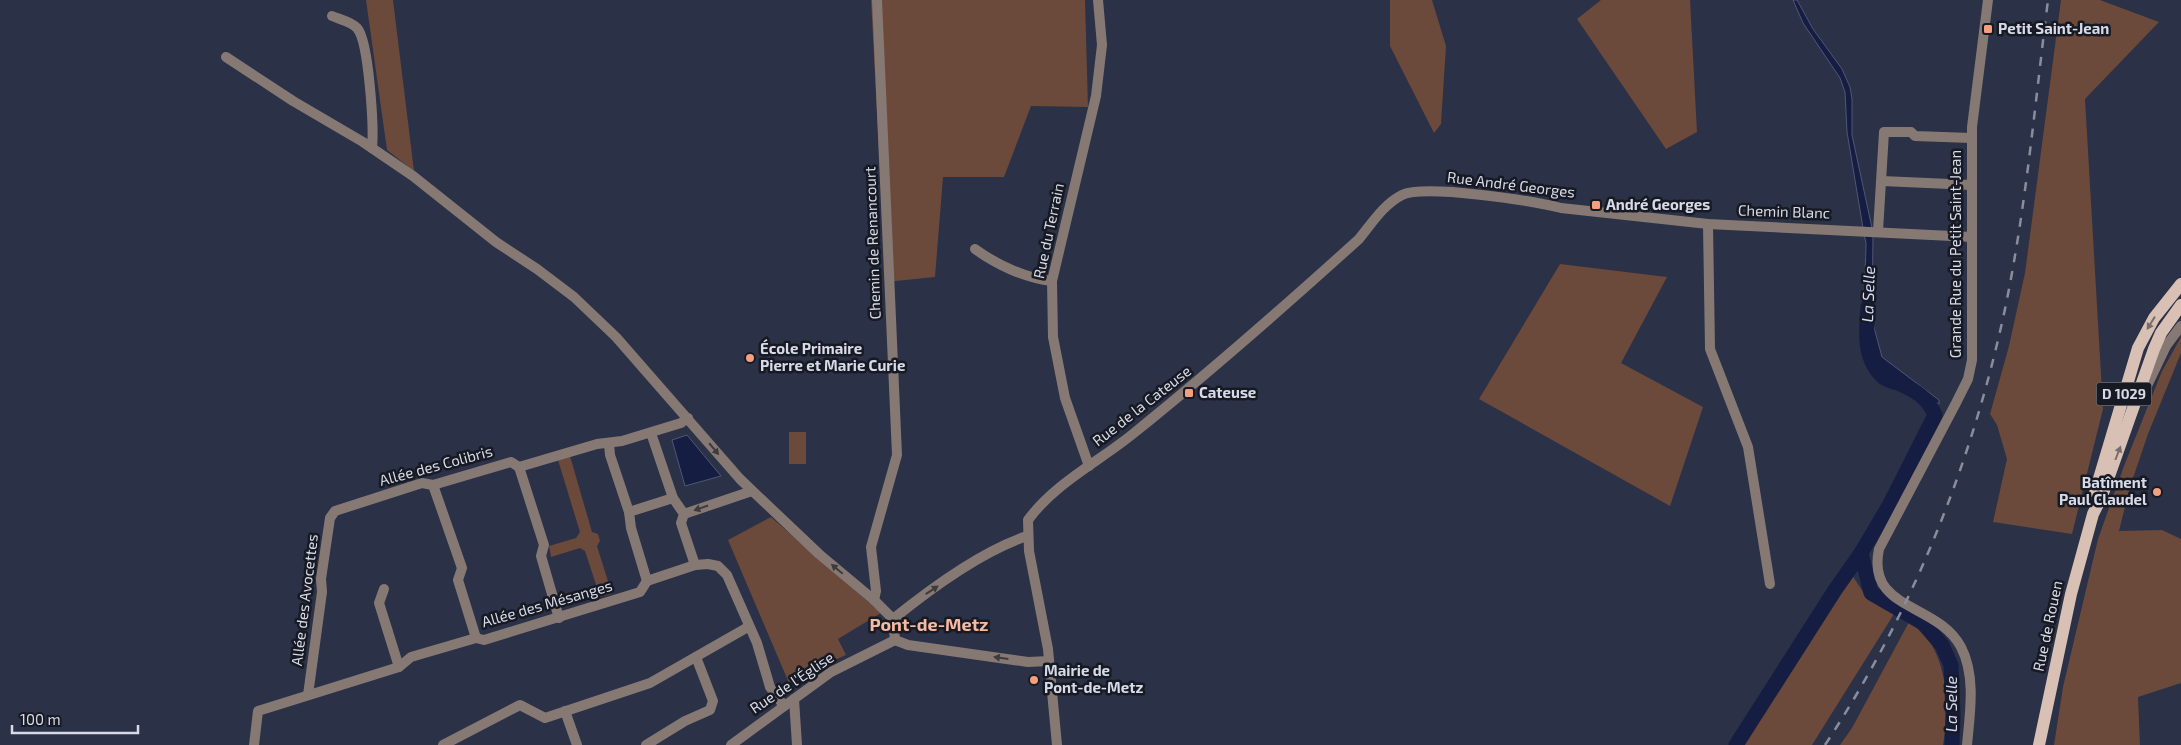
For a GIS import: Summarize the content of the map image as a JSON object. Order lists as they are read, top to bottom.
{
  "streets": {
    "main road": ["D 1029", "Rue de Rouen"],
    "street": [
      "Rue André Georges",
      "Chemin Blanc",
      "Rue du Terrain",
      "Chemin de Renancourt",
      "Grande Rue du Petit Saint-Jean",
      "Rue de la Cateuse",
      "Allée des Colibris",
      "Allée des Avocettes",
      "Allée des Mésanges",
      "Rue de l'Église"
    ]
  },
  "crossings": [
    ["Rue André Georges", "Chemin Blanc"],
    ["Rue André Georges", "Rue de la Cateuse"],
    ["Chemin Blanc", "Grande Rue du Petit Saint-Jean"],
    ["Rue du Terrain", "Rue de la Cateuse"],
    ["Allée des Colibris", "Allée des Avocettes"],
    ["Allée des Avocettes", "Allée des Mésanges"],
    ["Allée des Mésanges", "Rue de l'Église"]
  ],
  "districts": ["Pont-de-Metz"],
  "water": ["La Selle"],
  "places": {
    "transit": ["Petit Saint-Jean", "André Georges", "Cateuse"],
    "other": ["École Primaire Pierre et Marie Curie", "Batîment Paul Claudel", "Mairie de Pont-de-Metz"]
  },
  "scale_bar": "100 m"
}
